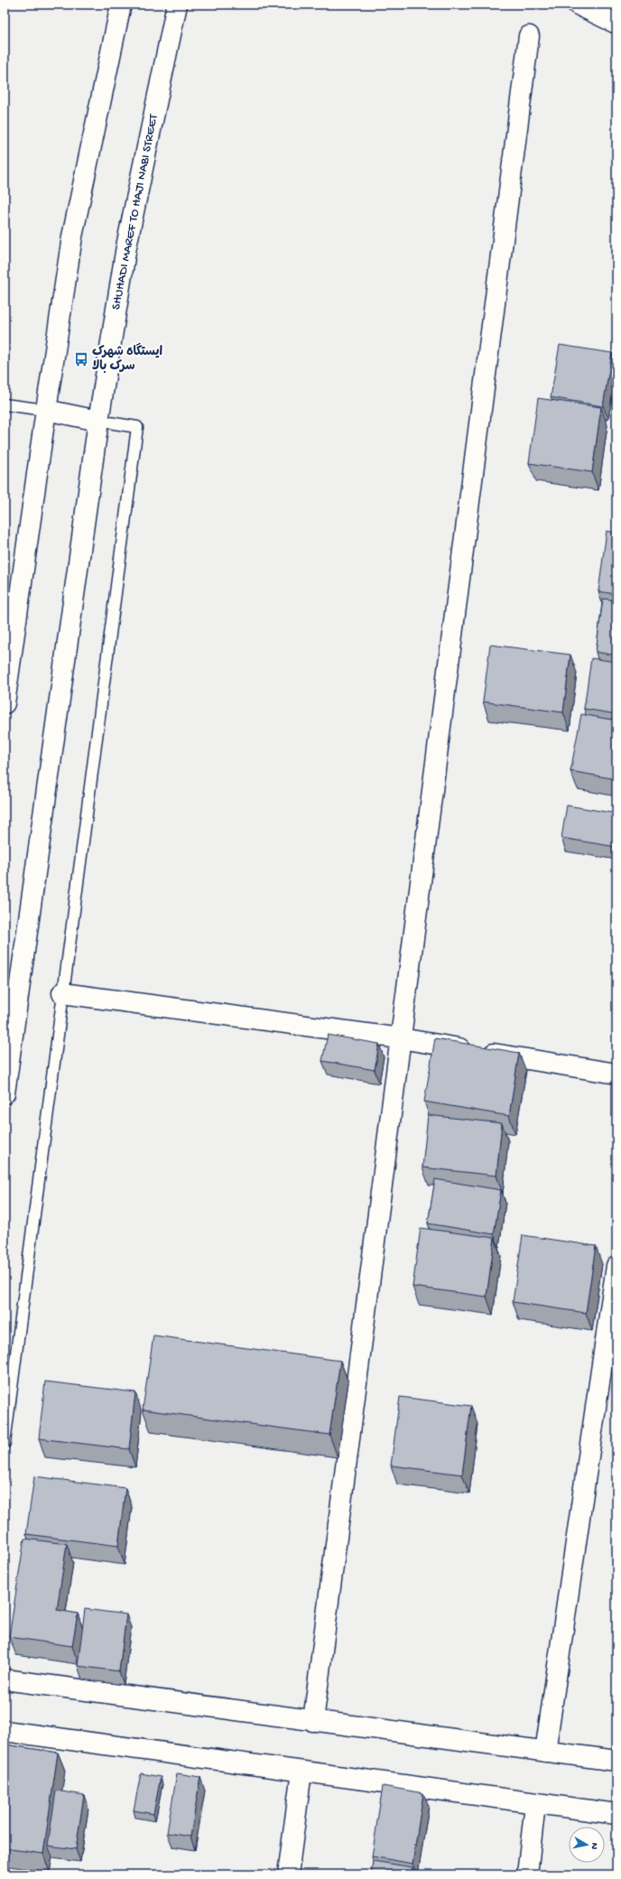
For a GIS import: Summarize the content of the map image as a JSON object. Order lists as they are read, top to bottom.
{
  "streets": {
    "street": ["SHUHADI MAREF TO HAJI NABI STREET"]
  },
  "places": {
    "bus stop": ["ایستگاه شهرک سرک بالا"]
  },
  "north": "right"
}
